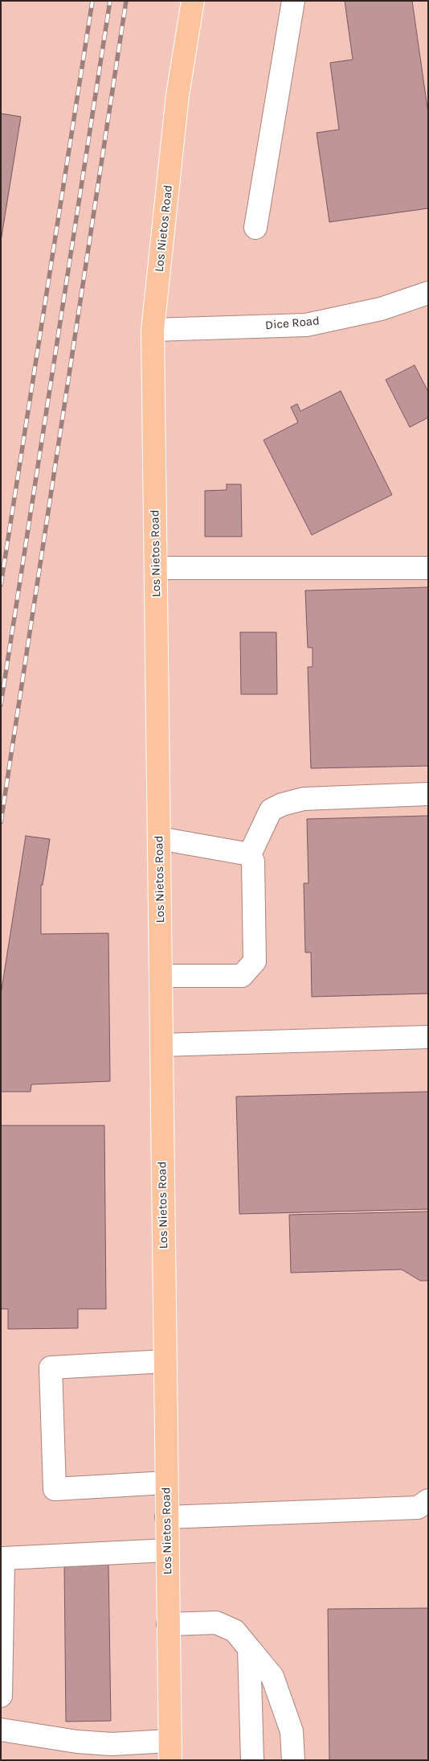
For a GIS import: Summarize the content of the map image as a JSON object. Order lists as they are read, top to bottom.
{
  "streets": {
    "main road": ["Los Nietos Road"],
    "street": ["Dice Road"]
  },
  "crossings": [
    ["Los Nietos Road", "Dice Road"]
  ]
}
